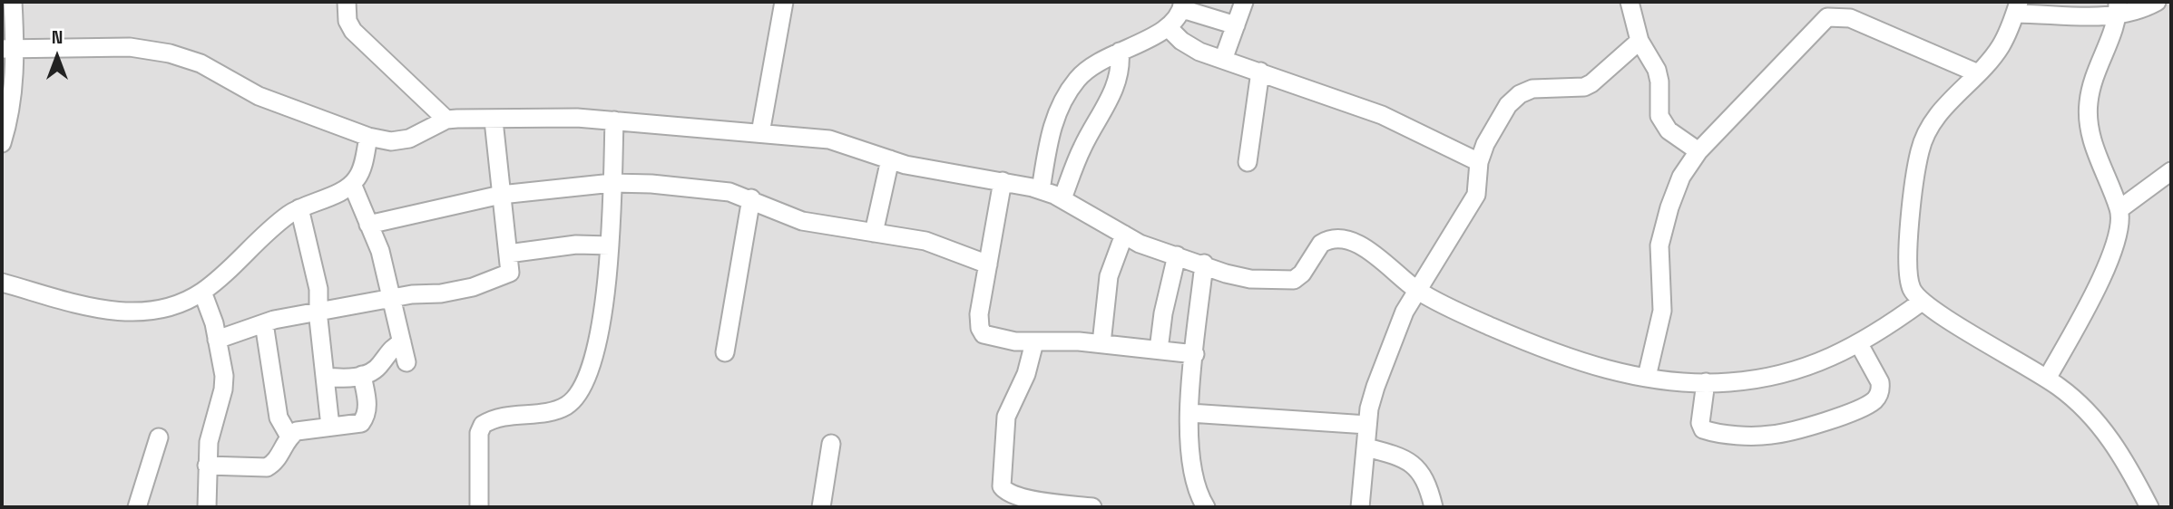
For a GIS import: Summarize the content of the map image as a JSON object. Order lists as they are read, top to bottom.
{
  "north": "top"
}
